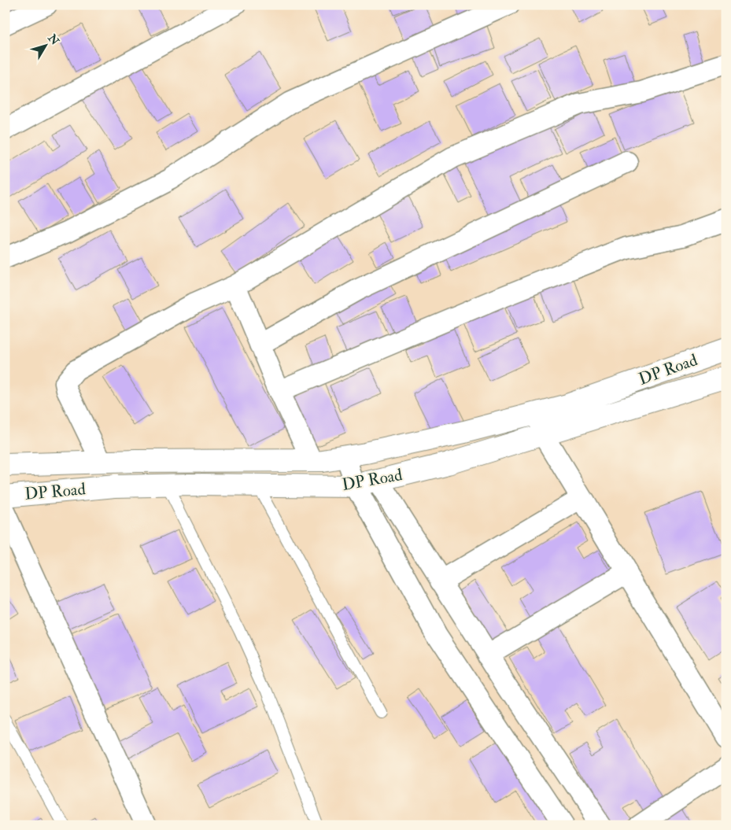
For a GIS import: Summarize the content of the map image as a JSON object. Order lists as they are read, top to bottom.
{
  "streets": {
    "street": ["DP Road"]
  },
  "north": "top right"
}
